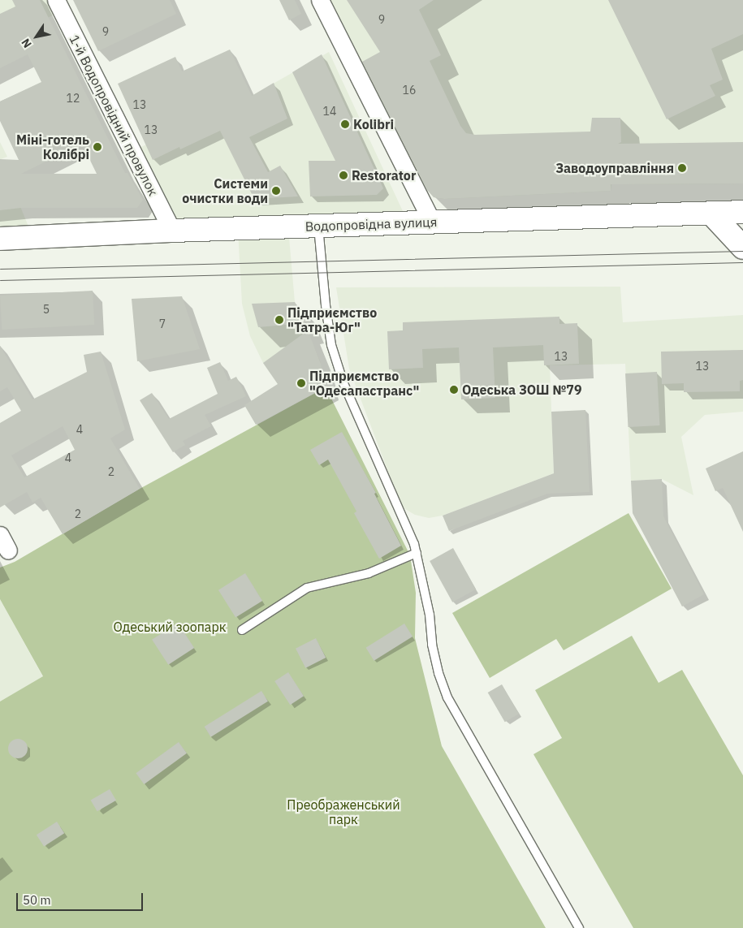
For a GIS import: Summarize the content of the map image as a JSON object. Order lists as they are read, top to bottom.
{
  "streets": {
    "main road": ["Водопровідна вулиця"],
    "street": ["1-й Водопровідний провулок"]
  },
  "crossings": [
    ["1-й Водопровідний провулок", "Водопровідна вулиця"]
  ],
  "parks": ["Одеський зоопарк", "Преображенський парк"],
  "places": [
    "Kolibri",
    "Міні-готель Колібрі",
    "Заводоуправління",
    "Restorator",
    "Системи очистки води",
    "Підприємство \"Татра-Юг\"",
    "Підприємство \"Одесапастранс\"",
    "Одеська ЗОШ №79"
  ],
  "house_numbers": [
    "9",
    "9",
    "16",
    "12",
    "13",
    "14",
    "13",
    "5",
    "7",
    "13",
    "13",
    "4",
    "4",
    "2",
    "2"
  ],
  "scale_bar": "50 m",
  "north": "bottom left"
}
